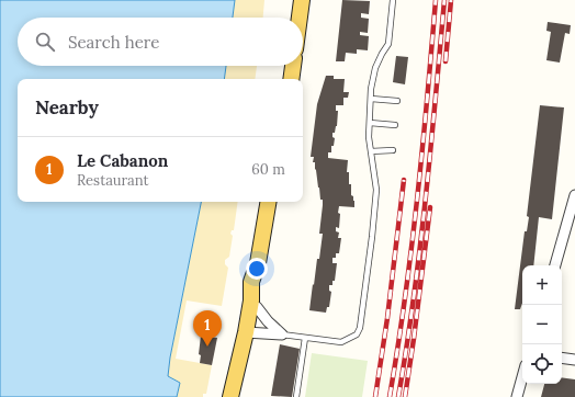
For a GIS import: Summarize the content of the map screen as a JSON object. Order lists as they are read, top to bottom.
{
  "page": {
    "search": "Search here",
    "heading": "Nearby",
    "list": [
      {
        "mark": "1",
        "name": "Le Cabanon",
        "note": "Restaurant",
        "value": "60 m"
      }
    ],
    "map_buttons": ["+", "−"],
    "pins": "1"
  }
}
